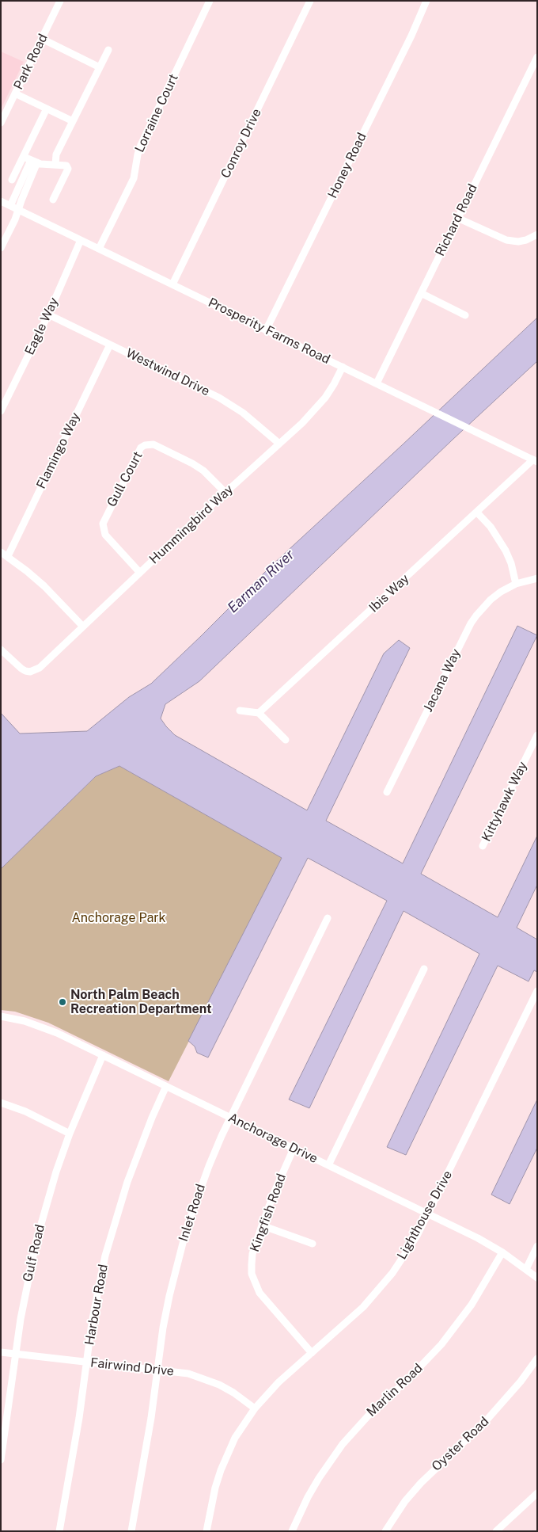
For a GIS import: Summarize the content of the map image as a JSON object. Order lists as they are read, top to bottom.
{
  "streets": {
    "street": [
      "Park Road",
      "Lorraine Court",
      "Conroy Drive",
      "Honey Road",
      "Richard Road",
      "Eagle Way",
      "Prosperity Farms Road",
      "Westwind Drive",
      "Flamingo Way",
      "Gull Court",
      "Hummingbird Way",
      "Ibis Way",
      "Jacana Way",
      "Kittyhawk Way",
      "Anchorage Drive",
      "Inlet Road",
      "Kingfish Road",
      "Lighthouse Drive",
      "Gulf Road",
      "Harbour Road",
      "Fairwind Drive",
      "Marlin Road",
      "Oyster Road"
    ]
  },
  "crossings": [
    ["Lorraine Court", "Prosperity Farms Road"],
    ["Conroy Drive", "Prosperity Farms Road"],
    ["Honey Road", "Prosperity Farms Road"],
    ["Richard Road", "Prosperity Farms Road"],
    ["Eagle Way", "Prosperity Farms Road"],
    ["Eagle Way", "Westwind Drive"],
    ["Prosperity Farms Road", "Hummingbird Way"],
    ["Prosperity Farms Road", "Ibis Way"],
    ["Westwind Drive", "Flamingo Way"],
    ["Westwind Drive", "Hummingbird Way"],
    ["Gull Court", "Hummingbird Way"],
    ["Anchorage Drive", "Inlet Road"],
    ["Anchorage Drive", "Kingfish Road"],
    ["Anchorage Drive", "Lighthouse Drive"],
    ["Anchorage Drive", "Gulf Road"],
    ["Anchorage Drive", "Harbour Road"],
    ["Anchorage Drive", "Marlin Road"],
    ["Inlet Road", "Fairwind Drive"],
    ["Kingfish Road", "Lighthouse Drive"],
    ["Lighthouse Drive", "Fairwind Drive"],
    ["Gulf Road", "Fairwind Drive"],
    ["Harbour Road", "Fairwind Drive"]
  ],
  "water": ["Earman River"],
  "parks": ["Anchorage Park"],
  "places": ["North Palm Beach Recreation Department"]
}
